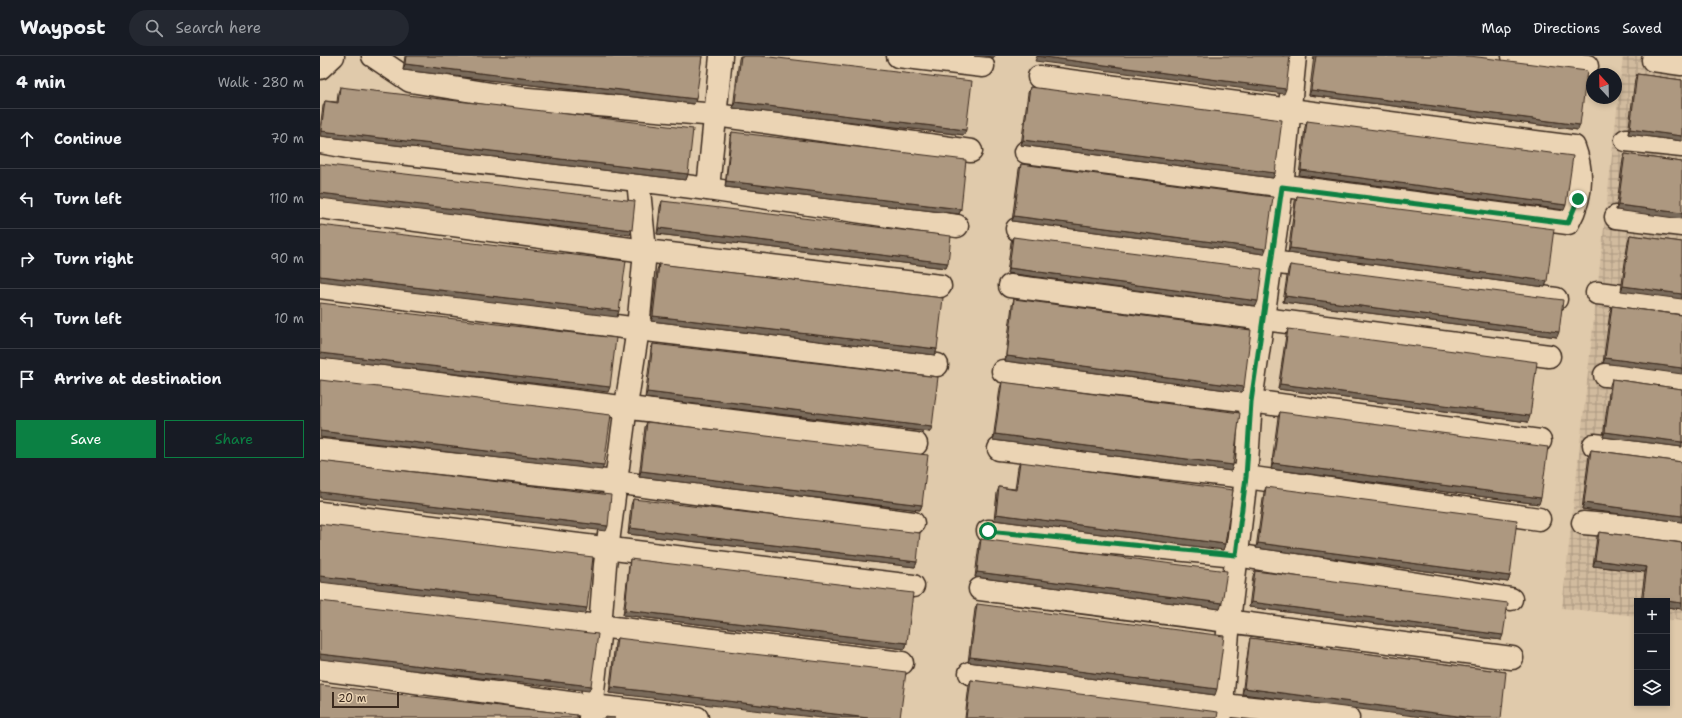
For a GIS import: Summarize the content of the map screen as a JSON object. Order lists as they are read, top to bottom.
{
  "scale_bar": "20 m",
  "north": "top",
  "page": {
    "header": "Waypost",
    "search": "Search here",
    "nav": ["Map", "Directions", "Saved"],
    "heading": ["4 min", "Walk · 280 m"],
    "list": [
      ["Continue", "70 m"],
      ["Turn left", "110 m"],
      ["Turn right", "90 m"],
      ["Turn left", "10 m"],
      "Arrive at destination"
    ],
    "buttons": ["Save", "Share"],
    "map_buttons": ["+", "−"],
    "scale": "20 m"
  }
}
